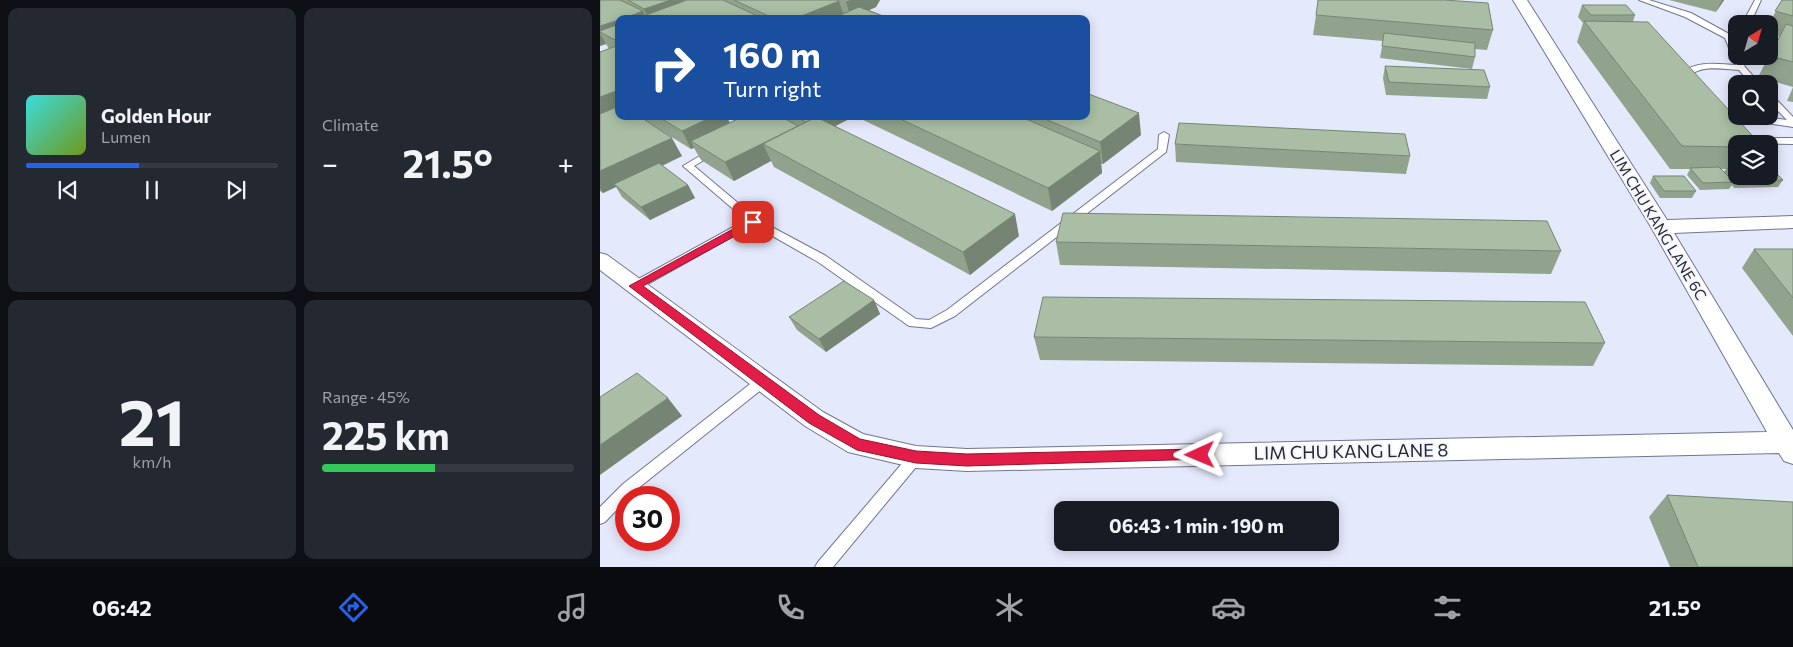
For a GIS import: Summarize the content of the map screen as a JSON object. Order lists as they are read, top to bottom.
{
  "streets": {
    "street": ["LIM CHU KANG LANE 6C", "LIM CHU KANG LANE 8"]
  },
  "crossings": [
    ["LIM CHU KANG LANE 6C", "LIM CHU KANG LANE 8"]
  ],
  "north": "top right",
  "page": {
    "tile": [
      "Climate",
      ["21", "km/h"],
      ["Range · 45%", "225 km"]
    ],
    "turn": ["160 m", "Turn right"],
    "song": ["Golden Hour", "Lumen"],
    "heat": ["−", "21.5°", "+"],
    "limit": "30",
    "trip": "06:43 · 1 min · 190 m",
    "tabs": ["06:42", "21.5°"]
  }
}
